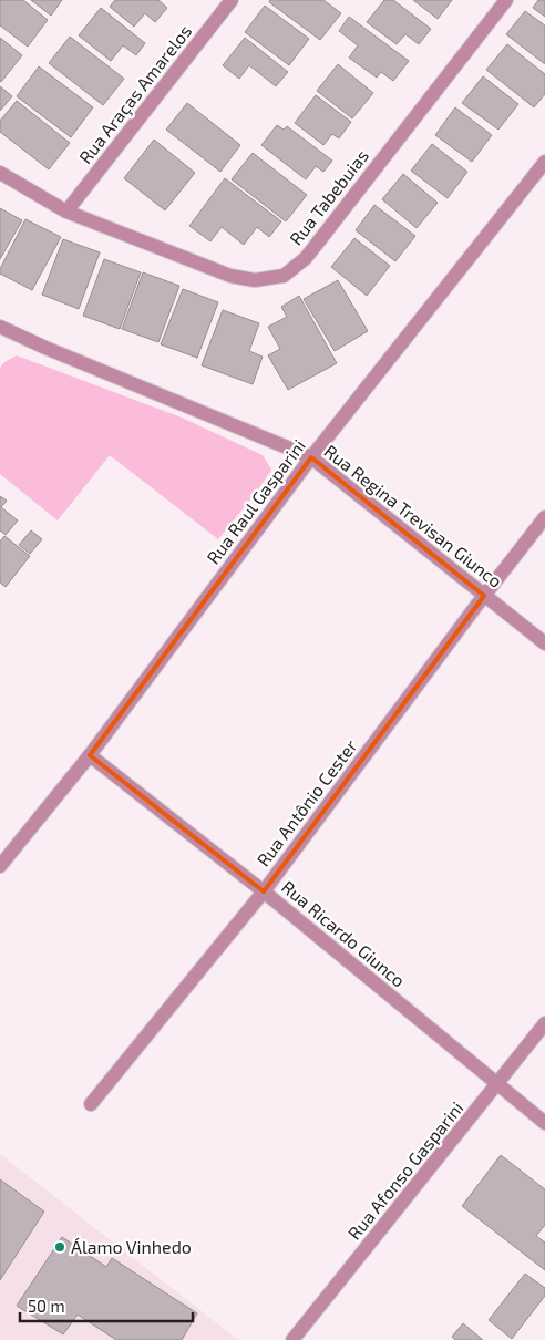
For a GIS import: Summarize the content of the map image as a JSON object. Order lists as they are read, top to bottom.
{
  "streets": {
    "street": [
      "Rua Araças Amarelos",
      "Rua Tabebuias",
      "Rua Raul Gasparini",
      "Rua Regina Trevisan Giunco",
      "Rua Antônio Cester",
      "Rua Ricardo Giunco",
      "Rua Afonso Gasparini"
    ]
  },
  "crossings": [
    ["Rua Araças Amarelos", "Rua Tabebuias"],
    ["Rua Raul Gasparini", "Rua Regina Trevisan Giunco"],
    ["Rua Raul Gasparini", "Rua Ricardo Giunco"],
    ["Rua Regina Trevisan Giunco", "Rua Antônio Cester"],
    ["Rua Antônio Cester", "Rua Ricardo Giunco"],
    ["Rua Ricardo Giunco", "Rua Afonso Gasparini"]
  ],
  "places": ["Álamo Vinhedo"],
  "scale_bar": "50 m"
}
